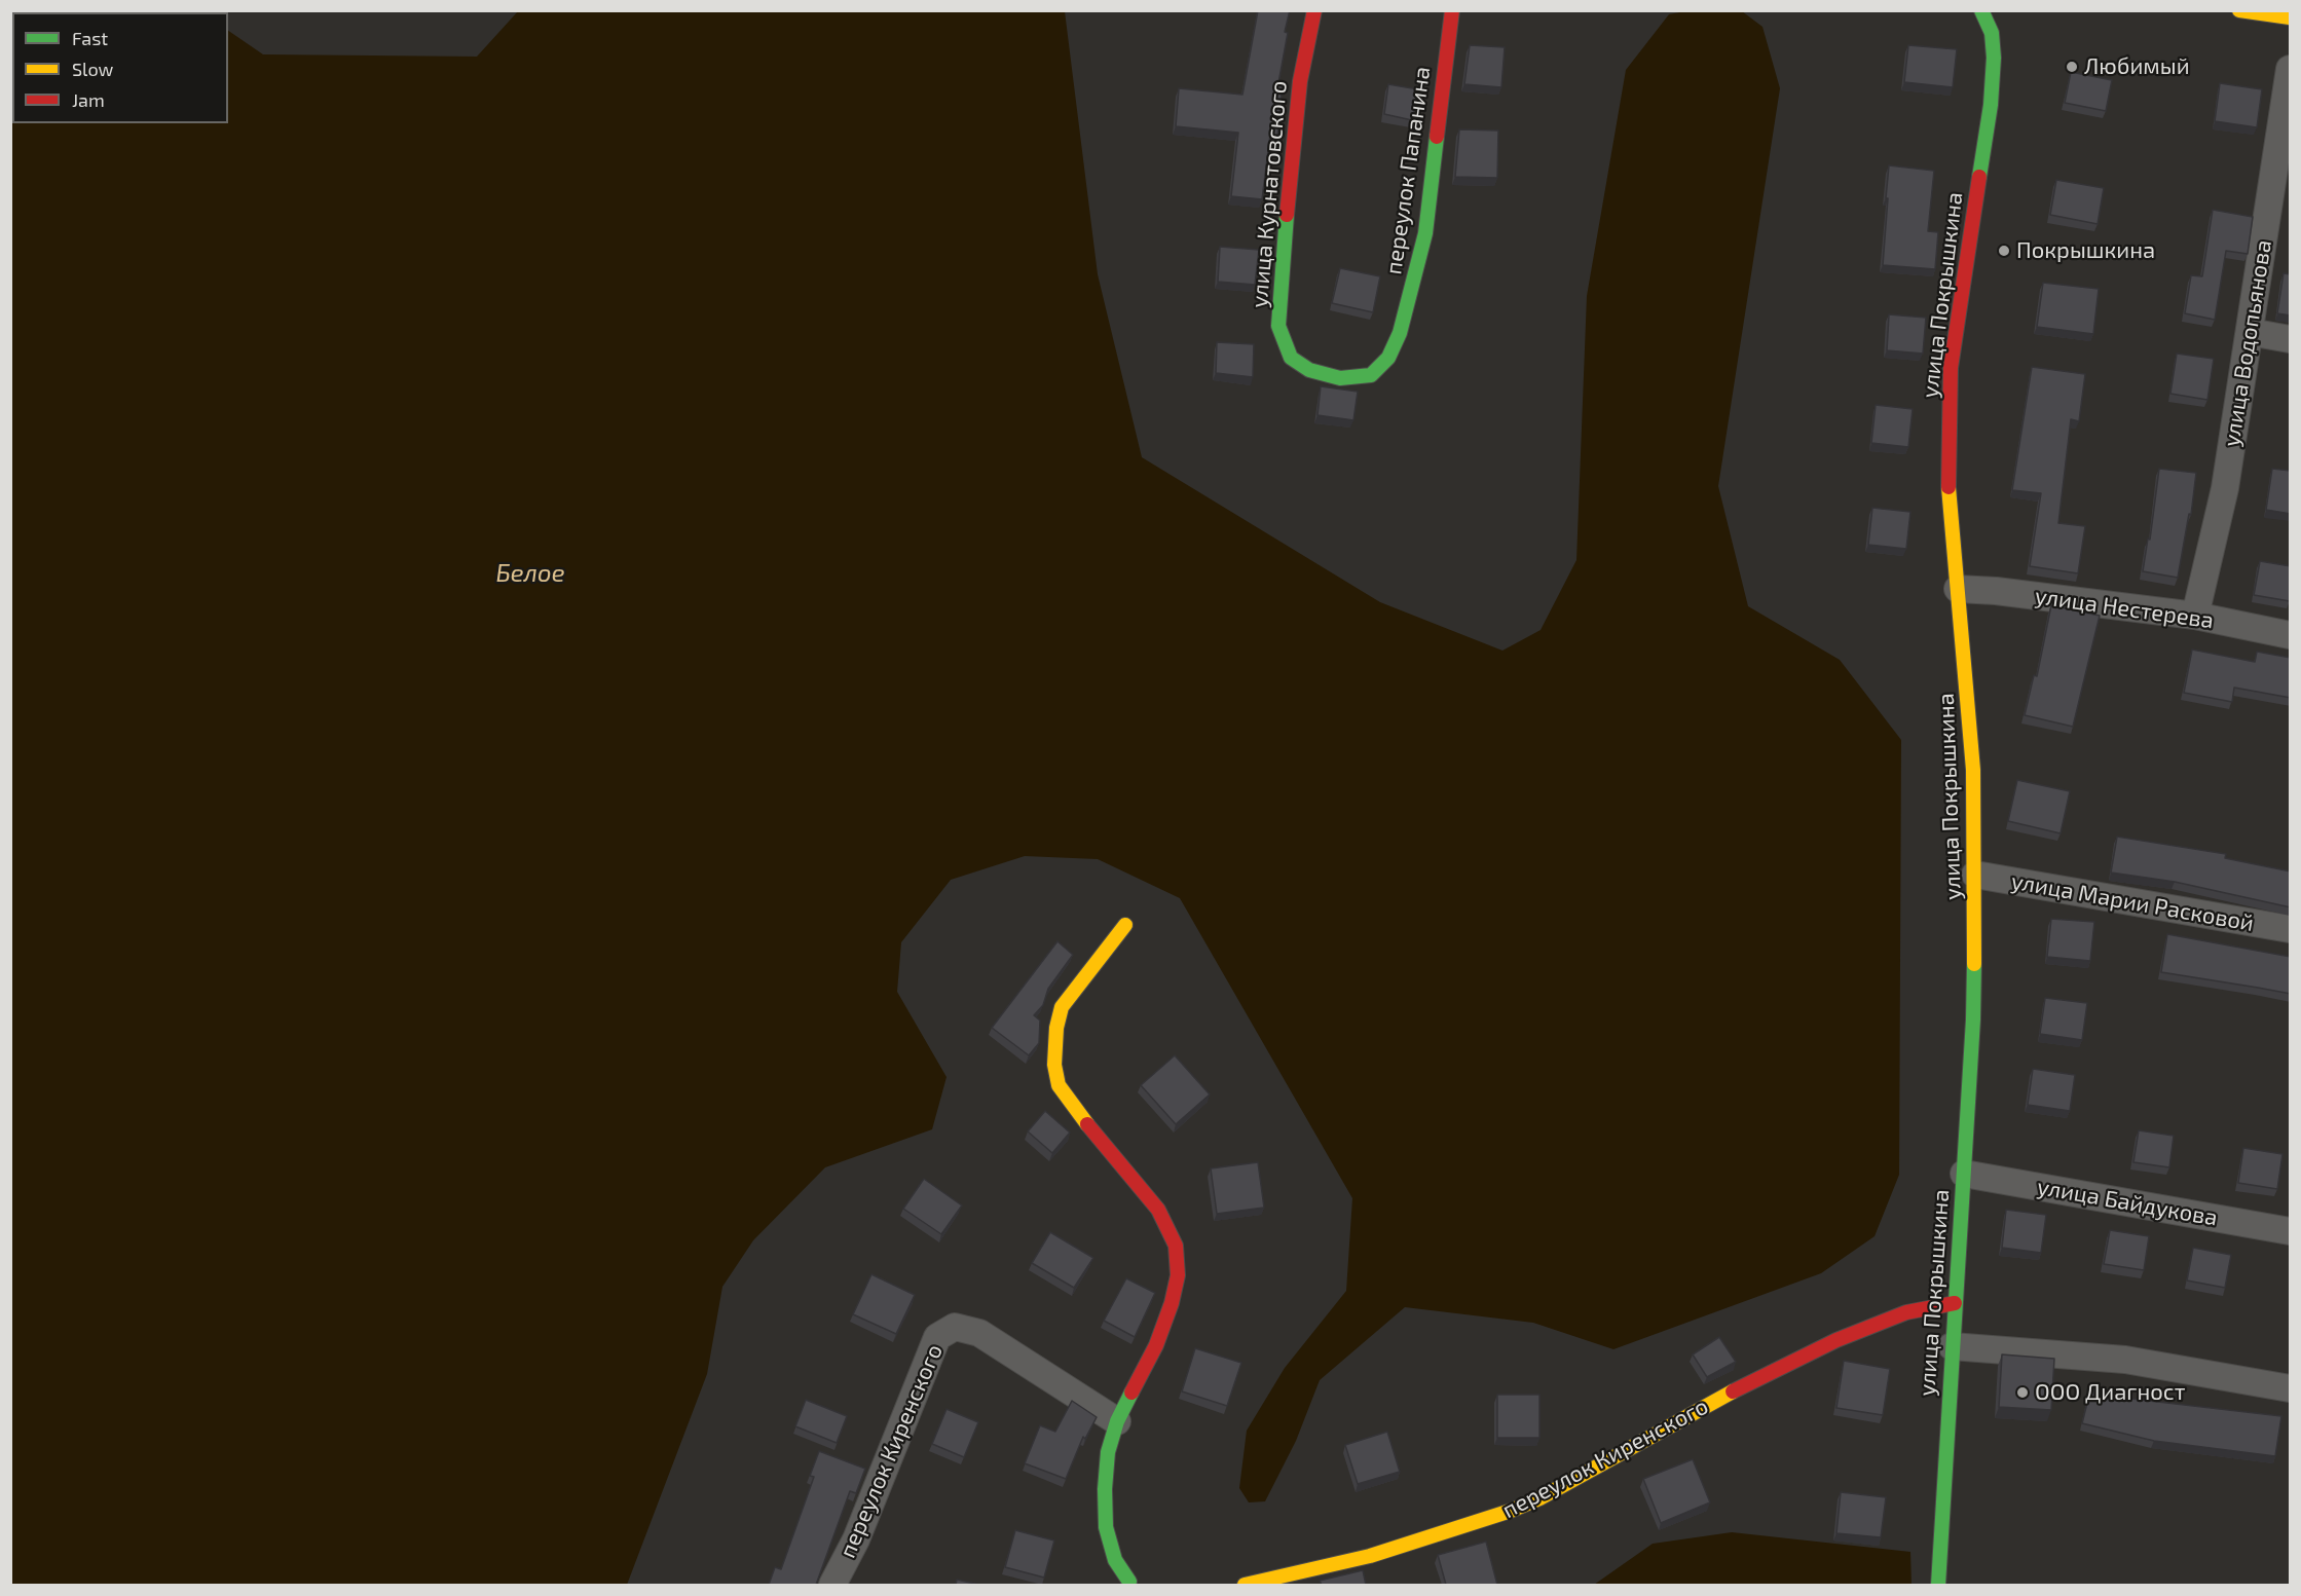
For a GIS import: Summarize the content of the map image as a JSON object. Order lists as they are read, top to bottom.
{
  "streets": {
    "street": [
      "переулок Папанина",
      "улица Курнатовского",
      "улица Покрышкина",
      "улица Водопьянова",
      "улица Нестерева",
      "улица Марии Расковой",
      "улица Байдукова",
      "переулок Киренского"
    ]
  },
  "crossings": [
    ["переулок Папанина", "улица Курнатовского"],
    ["улица Покрышкина", "улица Нестерева"],
    ["улица Покрышкина", "улица Марии Расковой"],
    ["улица Покрышкина", "улица Байдукова"],
    ["улица Покрышкина", "переулок Киренского"],
    ["улица Водопьянова", "улица Нестерева"]
  ],
  "water": ["Белое"],
  "places": ["Любимый", "Покрышкина", "ООО Диагност"],
  "legend": ["Fast", "Slow", "Jam"]
}
